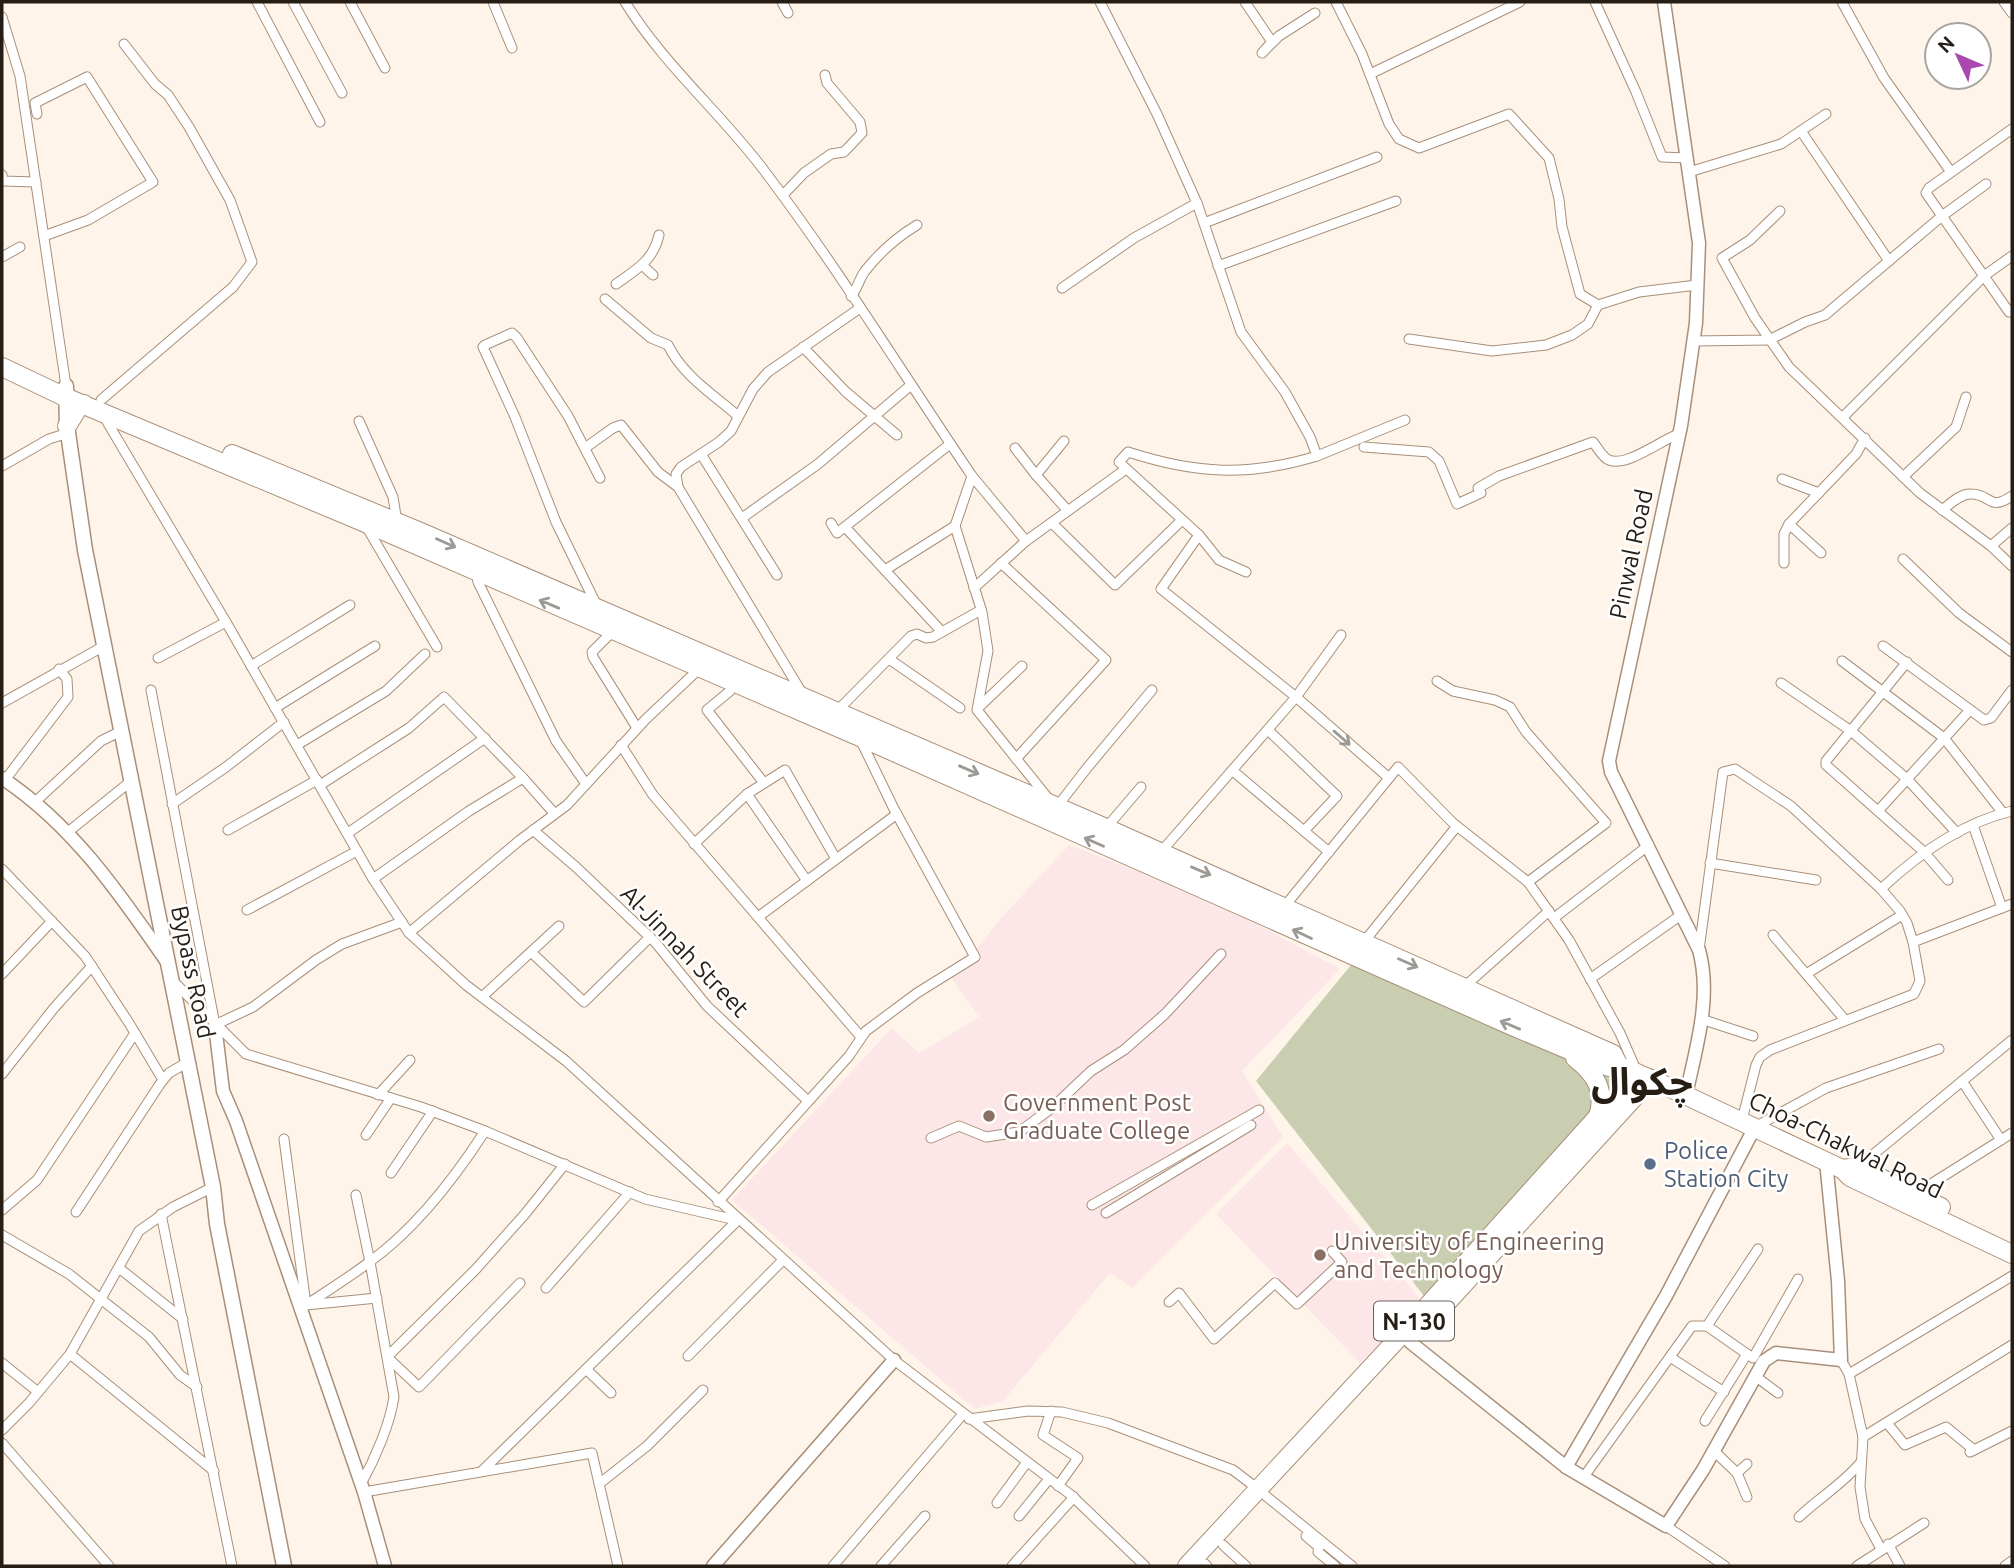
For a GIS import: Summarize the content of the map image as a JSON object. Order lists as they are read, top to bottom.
{
  "streets": {
    "highway": ["Choa-Chakwal Road", "N-130"],
    "main road": ["Bypass Road"],
    "street": ["Pinwal Road", "Al-Jinnah Street"]
  },
  "crossings": [
    ["Pinwal Road", "Choa-Chakwal Road"],
    ["Choa-Chakwal Road", "N-130"]
  ],
  "districts": ["چکوال"],
  "places": ["Government Post Graduate College", "Police Station City", "University of Engineering and Technology"],
  "north": "top left"
}
